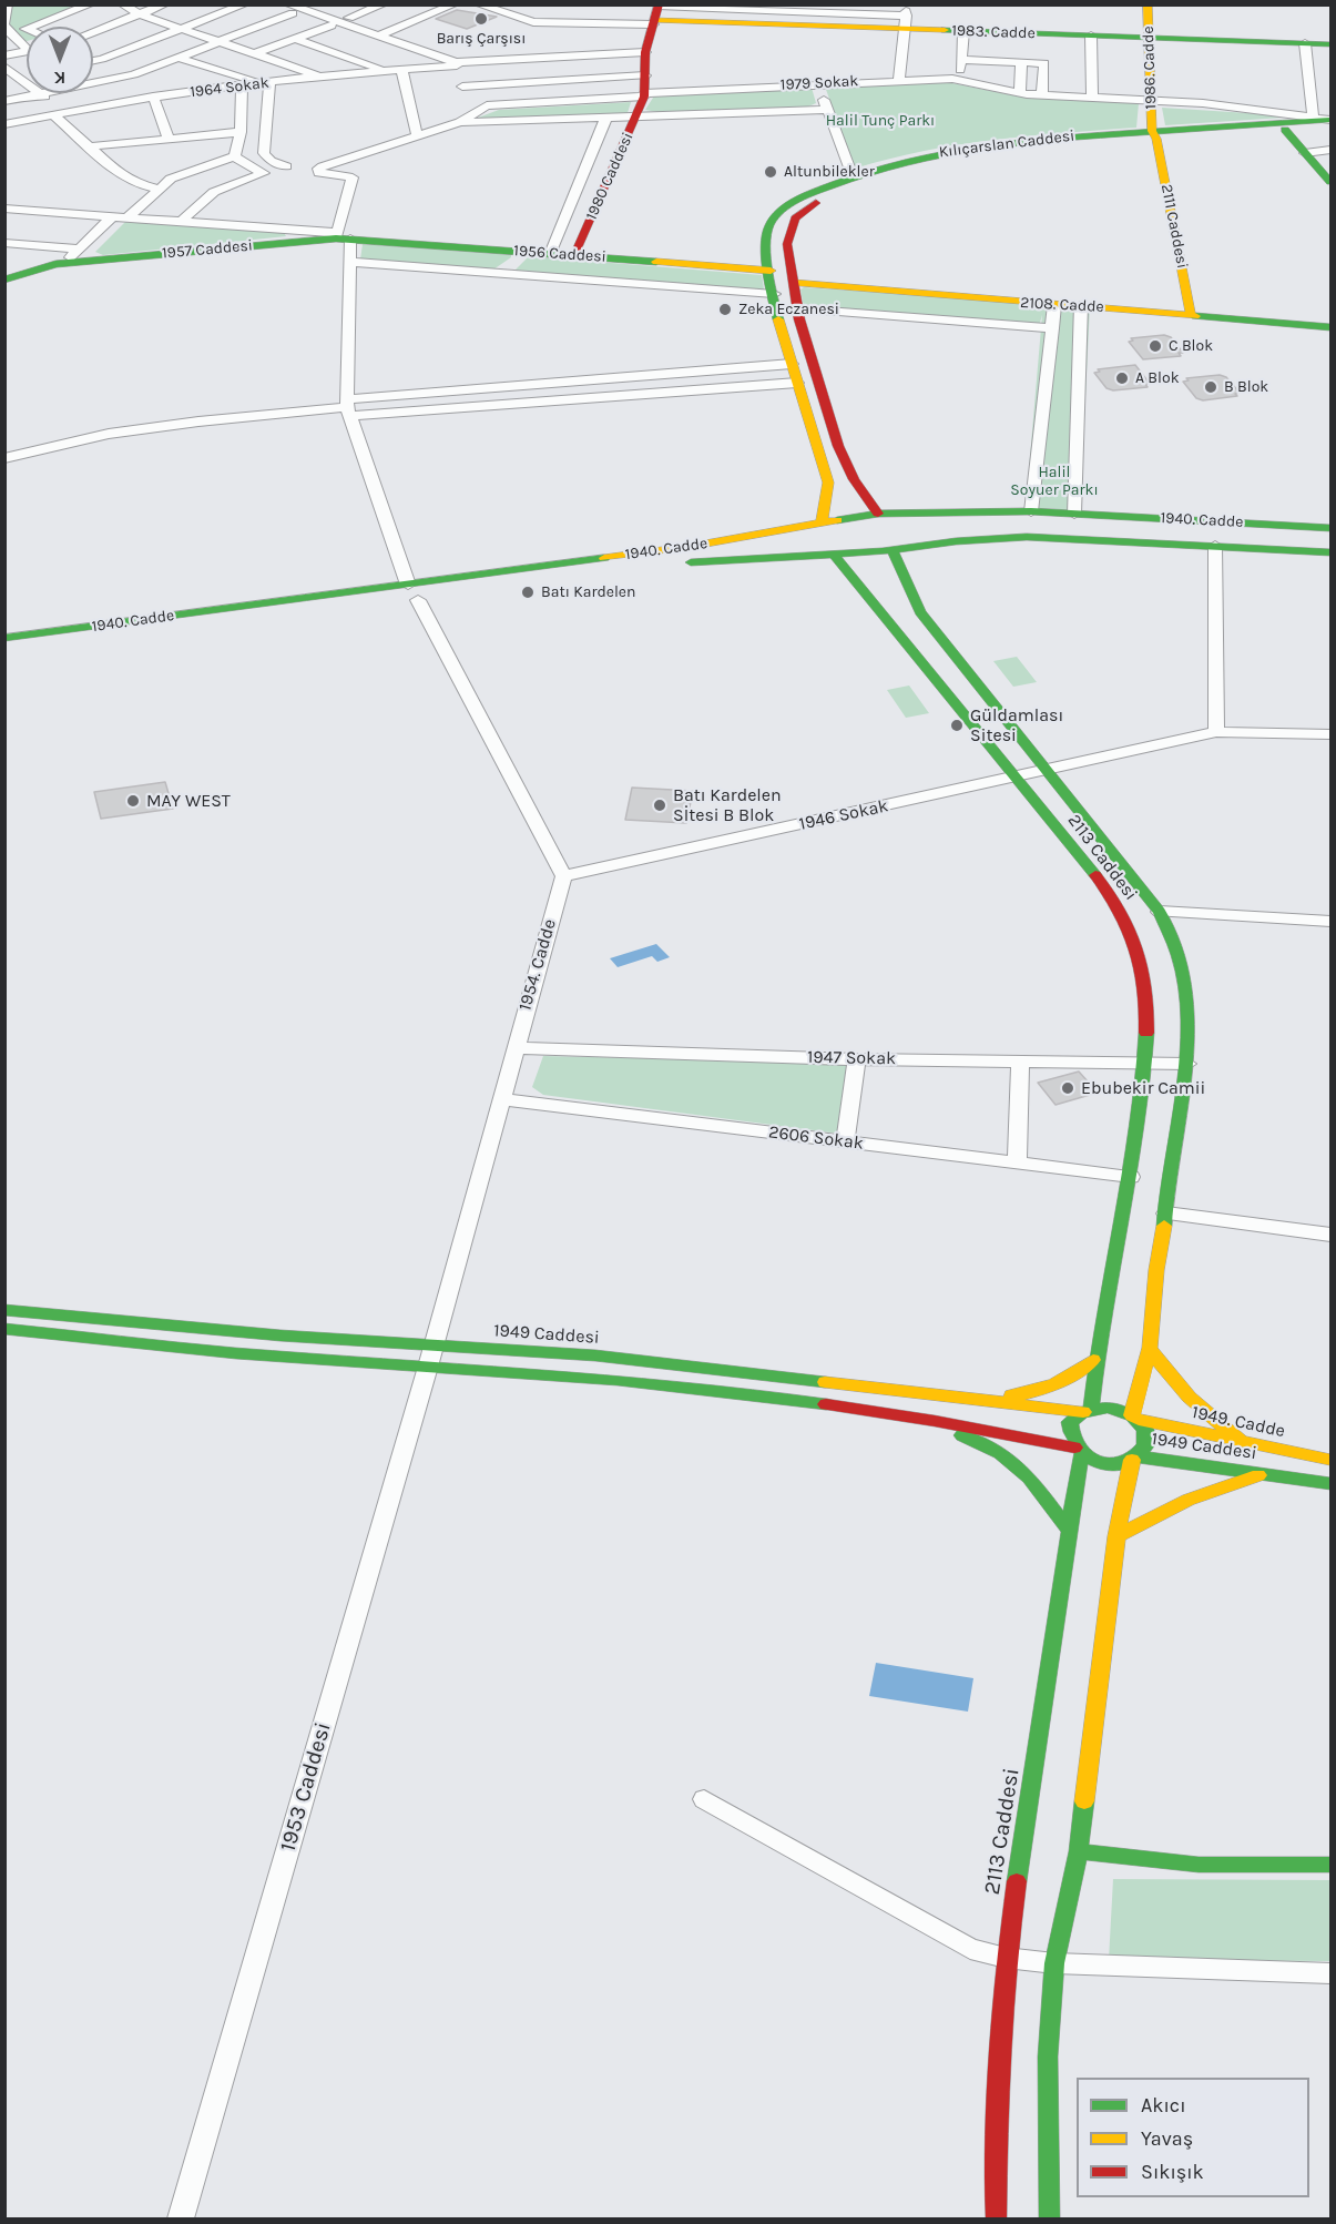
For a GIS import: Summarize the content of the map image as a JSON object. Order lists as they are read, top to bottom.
{
  "streets": {
    "street": [
      "1983. Cadde",
      "1986. Cadde",
      "1979 Sokak",
      "1964 Sokak",
      "Kılıçarslan Caddesi",
      "1980 Caddesi",
      "2111 Caddesi",
      "1957 Caddesi",
      "1956 Caddesi",
      "2108. Cadde",
      "1940. Cadde",
      "1946 Sokak",
      "2113 Caddesi",
      "1954. Cadde",
      "1947 Sokak",
      "2606 Sokak",
      "1949 Caddesi",
      "1949. Cadde",
      "1953 Caddesi"
    ]
  },
  "crossings": [
    ["1983. Cadde", "1986. Cadde"],
    ["1986. Cadde", "1979 Sokak"],
    ["1986. Cadde", "Kılıçarslan Caddesi"],
    ["1986. Cadde", "2111 Caddesi"],
    ["1979 Sokak", "Kılıçarslan Caddesi"],
    ["1979 Sokak", "1980 Caddesi"],
    ["1979 Sokak", "1957 Caddesi"],
    ["1979 Sokak", "1956 Caddesi"],
    ["Kılıçarslan Caddesi", "2111 Caddesi"],
    ["Kılıçarslan Caddesi", "1956 Caddesi"],
    ["Kılıçarslan Caddesi", "2108. Cadde"],
    ["Kılıçarslan Caddesi", "1940. Cadde"],
    ["Kılıçarslan Caddesi", "2113 Caddesi"],
    ["1980 Caddesi", "1956 Caddesi"],
    ["2111 Caddesi", "2108. Cadde"],
    ["1957 Caddesi", "1956 Caddesi"],
    ["1940. Cadde", "2113 Caddesi"],
    ["1946 Sokak", "2113 Caddesi"],
    ["1946 Sokak", "1954. Cadde"],
    ["2113 Caddesi", "1947 Sokak"],
    ["2113 Caddesi", "2606 Sokak"],
    ["2113 Caddesi", "1949 Caddesi"],
    ["2113 Caddesi", "1949. Cadde"],
    ["1954. Cadde", "1947 Sokak"],
    ["1954. Cadde", "2606 Sokak"],
    ["1954. Cadde", "1949 Caddesi"],
    ["1954. Cadde", "1953 Caddesi"],
    ["1949 Caddesi", "1949. Cadde"],
    ["1949 Caddesi", "1953 Caddesi"]
  ],
  "parks": ["Halil Tunç Parkı", "Halil Soyuer Parkı"],
  "places": [
    "Barış Çarşısı",
    "Altunbilekler",
    "Zeka Eczanesi",
    "C Blok",
    "A Blok",
    "B Blok",
    "Batı Kardelen",
    "Güldamlası Sitesi",
    "MAY WEST",
    "Batı Kardelen Sİtesi B Blok",
    "Ebubekir Camii"
  ],
  "legend": ["Akıcı", "Yavaş", "Sıkışık"],
  "north": "bottom"
}
